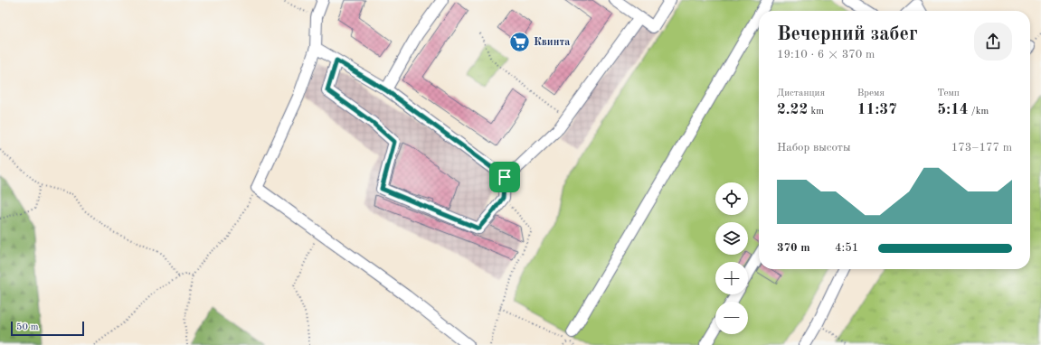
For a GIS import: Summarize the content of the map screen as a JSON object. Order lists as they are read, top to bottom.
{
  "places": {
    "supermarket": ["Квинта"]
  },
  "scale_bar": "50 m",
  "page": {
    "heading": ["Вечерний забег", "19:10 · 6 × 370 m"],
    "stats": [
      ["Дистанция", "2.22 km"],
      ["Время", "11:37"],
      ["Темп", "5:14 /km"]
    ],
    "chart": ["Набор высоты", "173–177 m"],
    "map_buttons": ["+", "−"],
    "list": [
      {
        "name": "370 m",
        "note": "4:51"
      }
    ],
    "scale": "50 m"
  }
}
